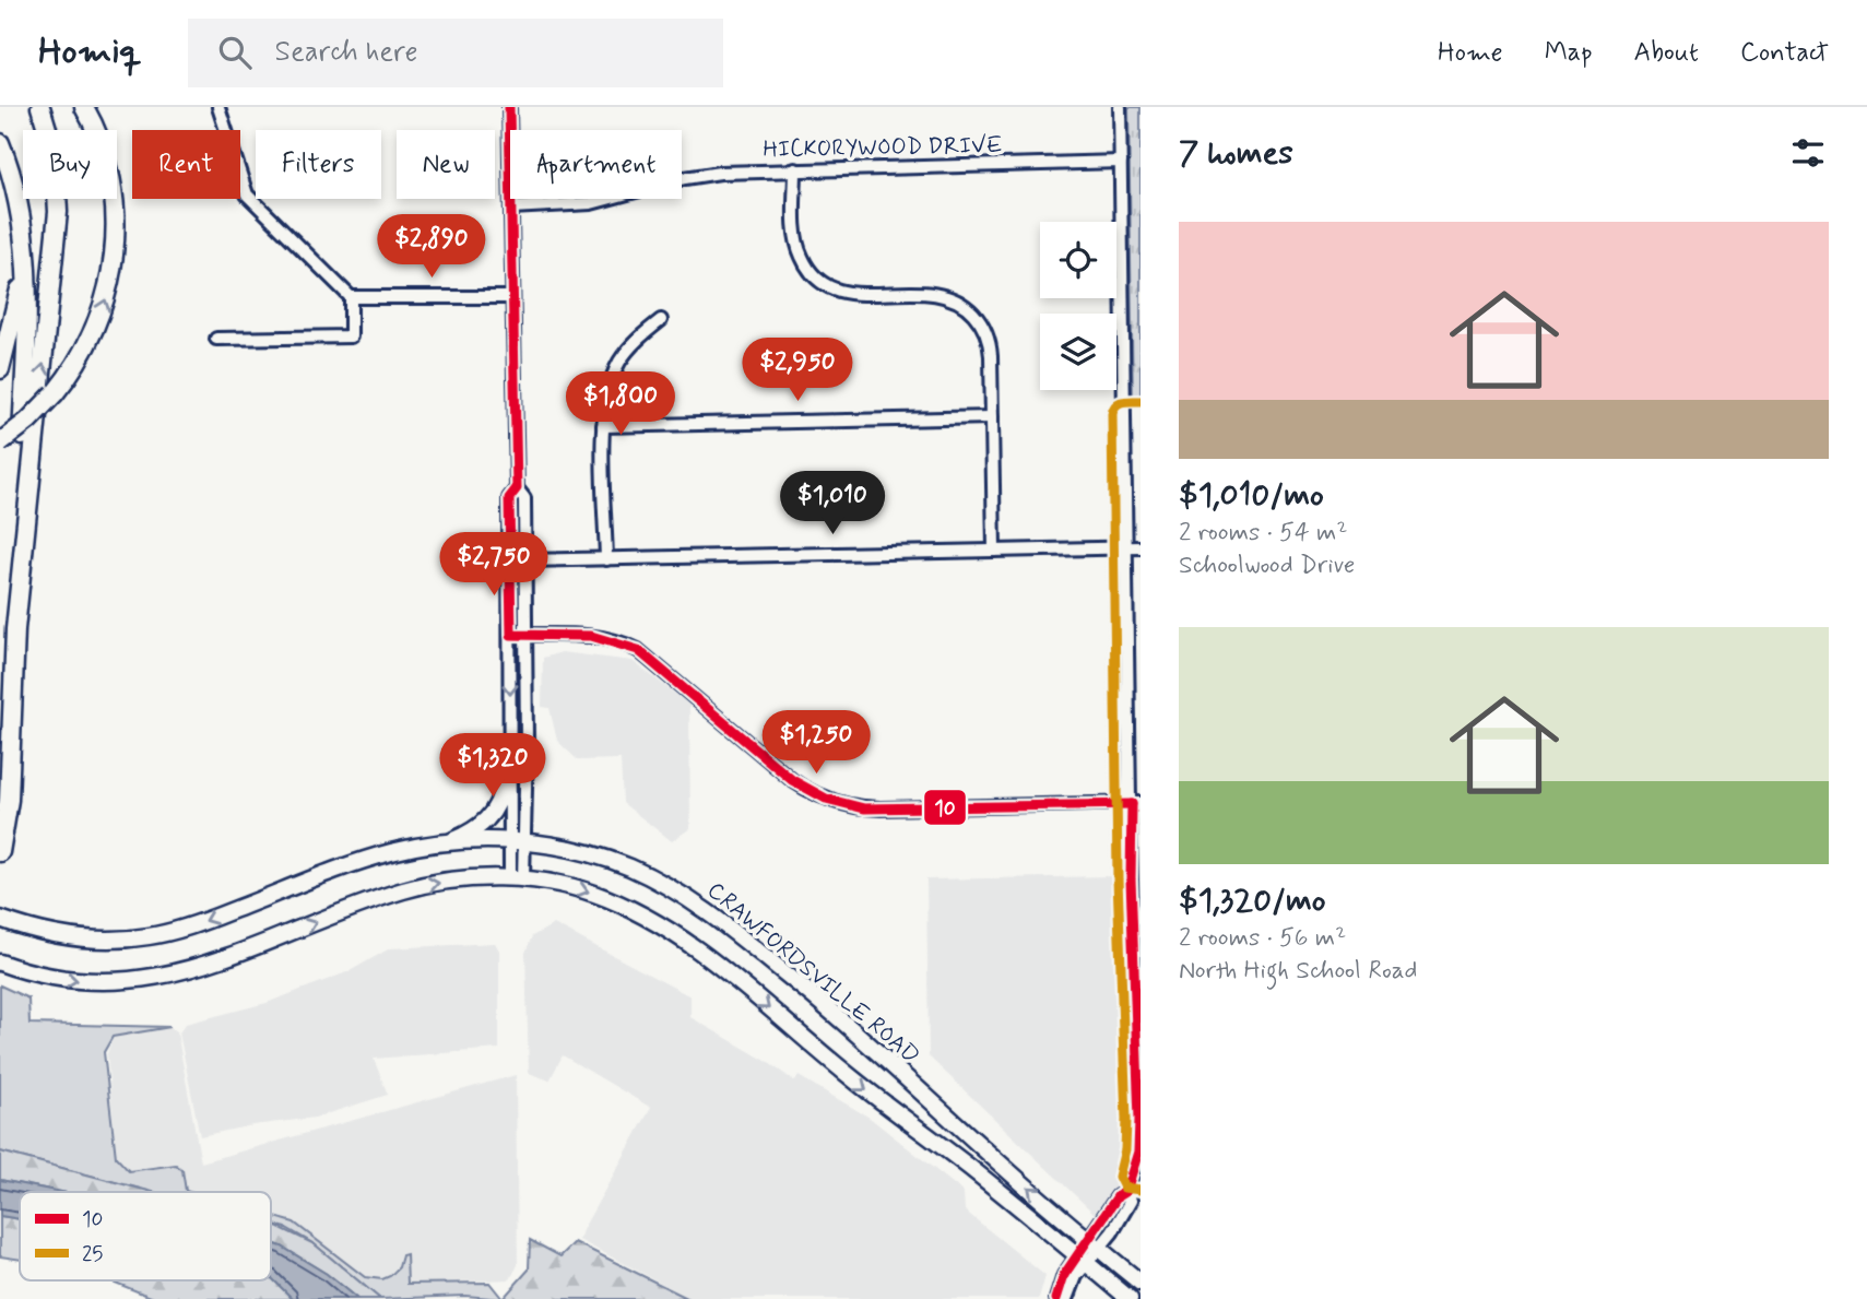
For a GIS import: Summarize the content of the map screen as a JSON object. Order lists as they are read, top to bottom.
{
  "streets": {
    "main road": ["CRAWFORDSVILLE ROAD"],
    "street": ["HICKORYWOOD DRIVE"]
  },
  "lines": ["transit line 10", "transit line 25"],
  "legend": ["10", "25"],
  "page": {
    "header": "Homiq",
    "search": "Search here",
    "nav": [
      "Home",
      "Map",
      "About",
      "Contact"
    ],
    "heading": "7 homes",
    "chip": [
      "Buy",
      "Rent",
      "Filters",
      "New",
      "Apartment"
    ],
    "list": [
      {
        "name": "$1,010/mo",
        "note": "2 rooms · 54 m² · Schoolwood Drive"
      },
      {
        "name": "$1,320/mo",
        "note": "2 rooms · 56 m² · North High School Road"
      }
    ],
    "price": [
      "$2,890",
      "$2,950",
      "$1,800",
      "$1,010",
      "$2,750",
      "$1,250",
      "$1,320"
    ]
  }
}
